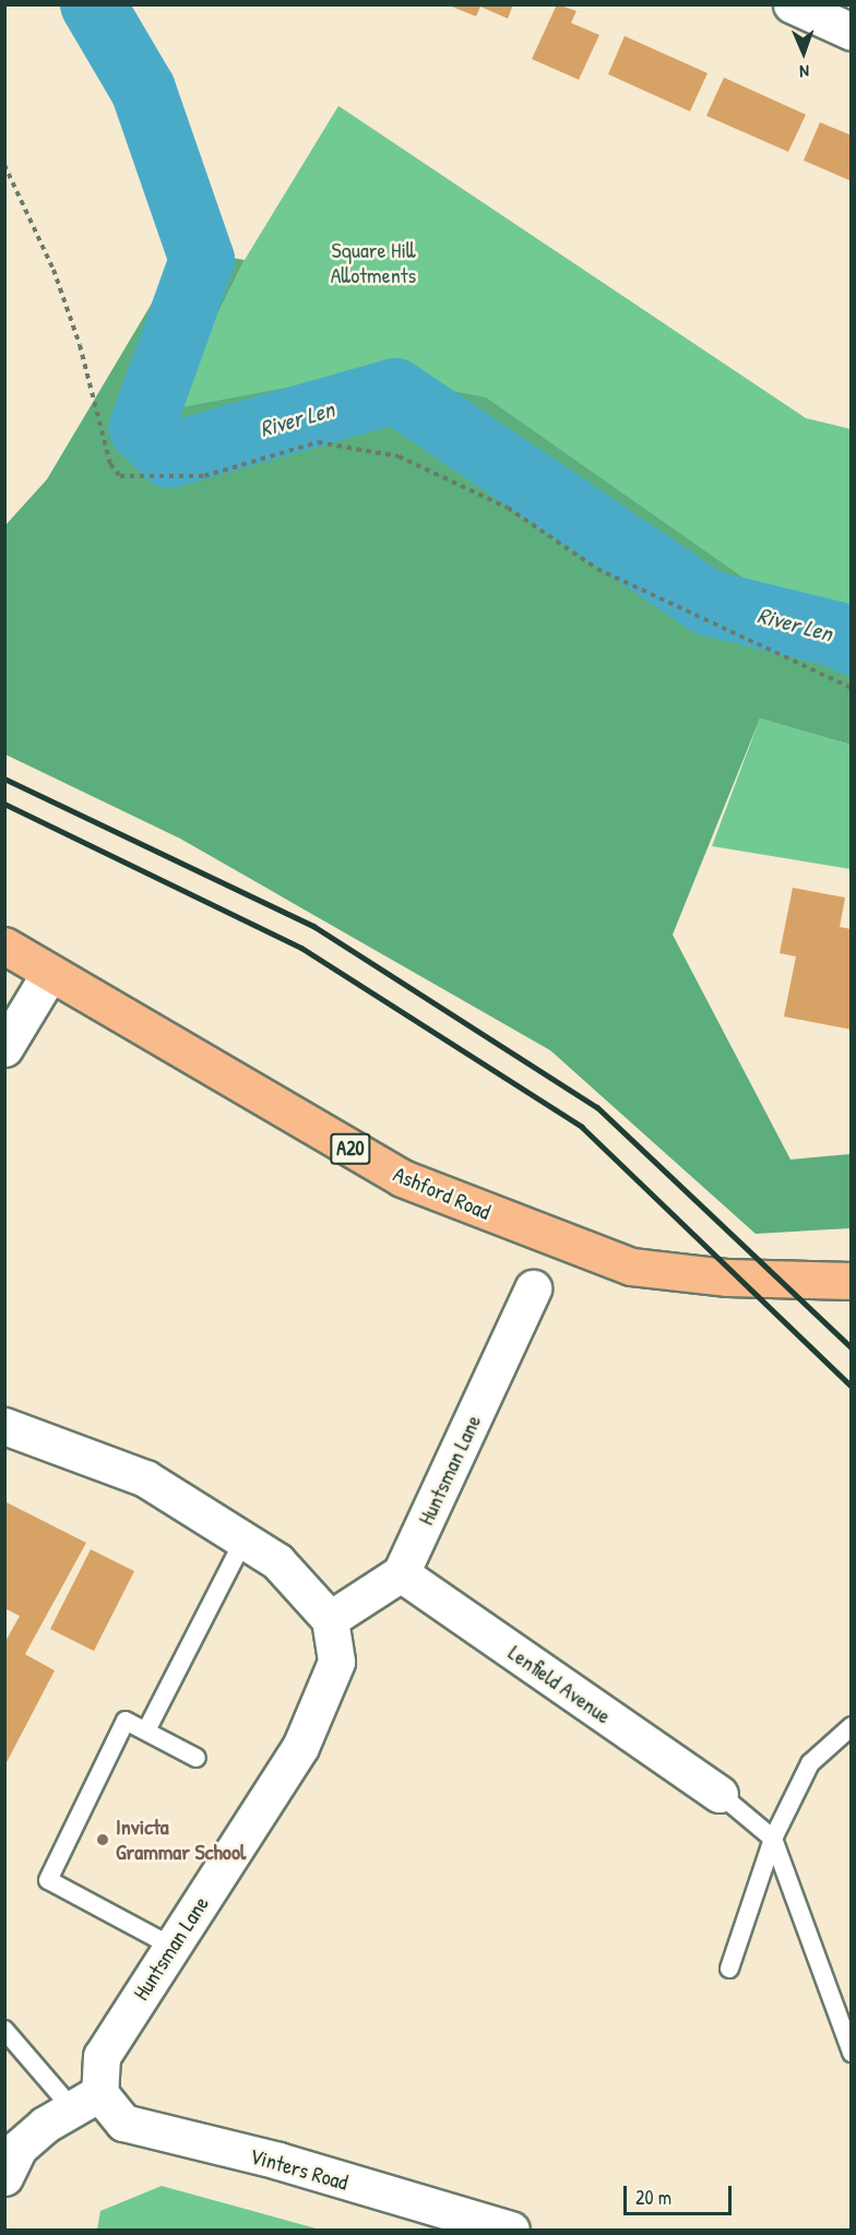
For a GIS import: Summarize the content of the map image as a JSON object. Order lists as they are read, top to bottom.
{
  "streets": {
    "main road": ["A20", "Ashford Road"],
    "street": ["Huntsman Lane", "Lenfield Avenue", "Vinters Road"]
  },
  "crossings": [
    ["Huntsman Lane", "Lenfield Avenue"],
    ["Huntsman Lane", "Vinters Road"]
  ],
  "water": ["River Len"],
  "parks": ["Square Hill Allotments"],
  "places": ["Invicta Grammar School"],
  "scale_bar": "20 m",
  "north": "bottom"
}
